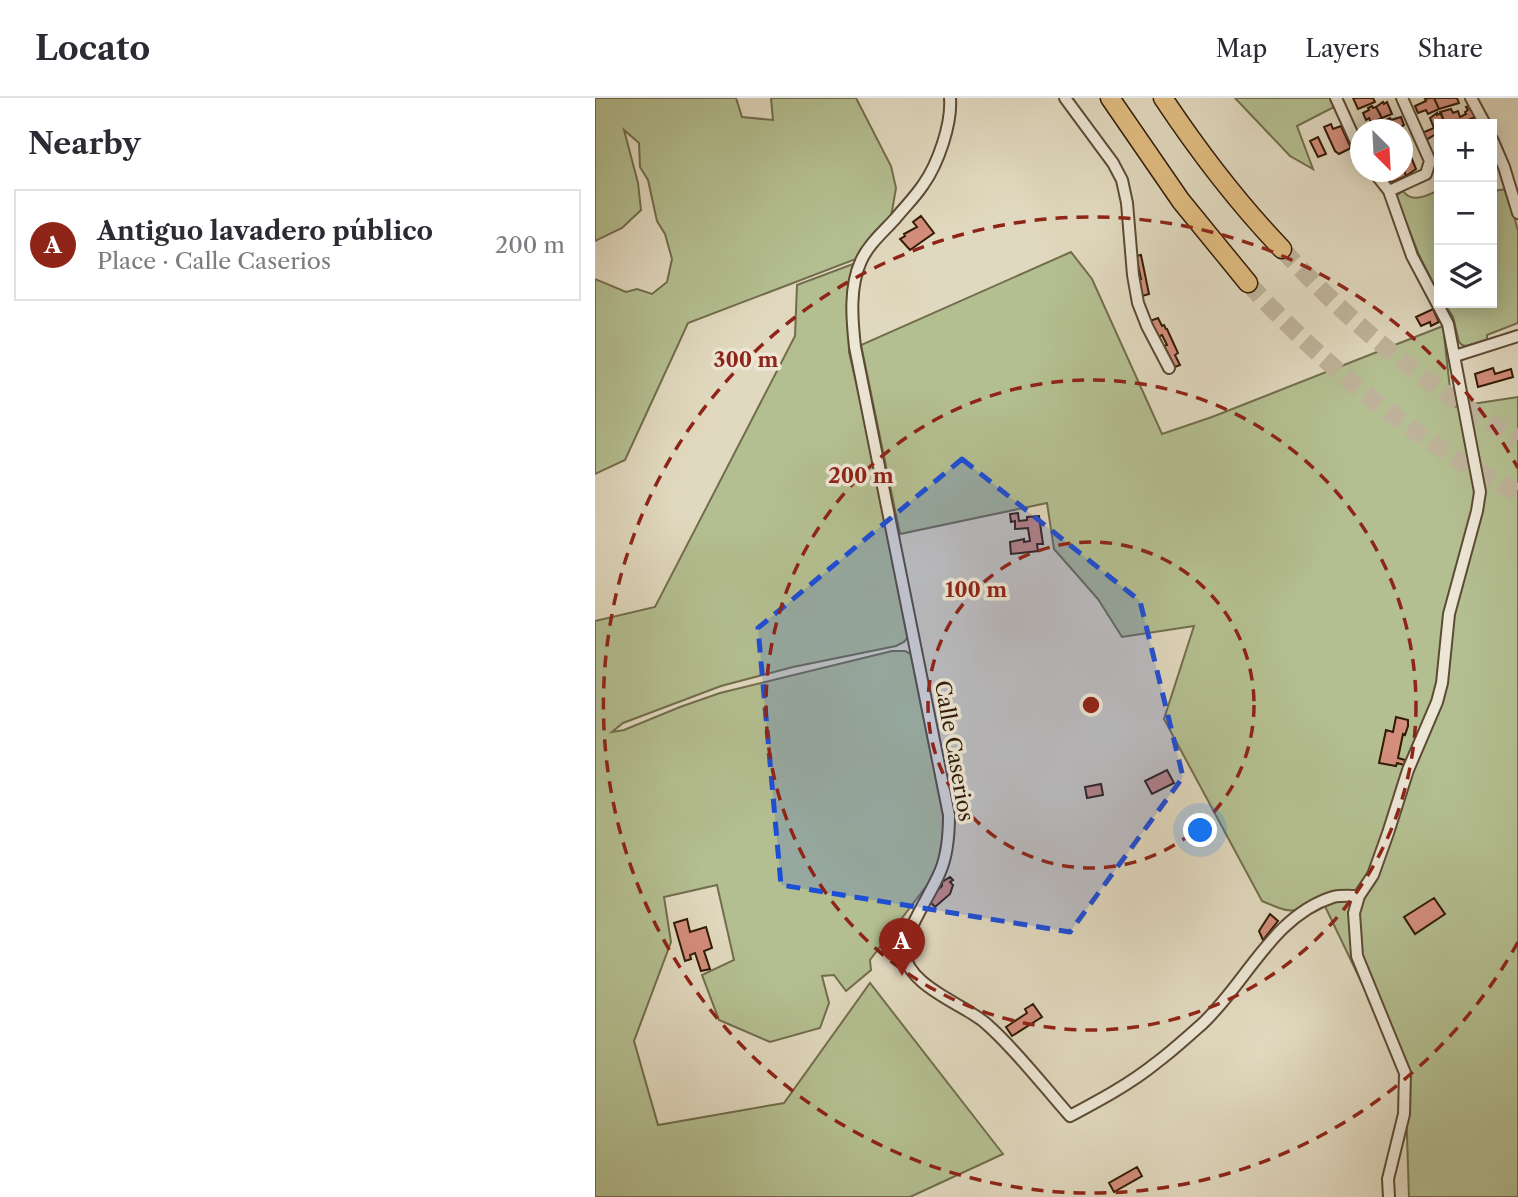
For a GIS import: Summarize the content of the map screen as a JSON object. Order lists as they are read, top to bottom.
{
  "streets": {
    "street": ["Calle Caserios"]
  },
  "north": "bottom right",
  "page": {
    "header": "Locato",
    "nav": ["Map", "Layers", "Share"],
    "heading": "Nearby",
    "map_buttons": ["+", "−"],
    "list": [
      {
        "mark": "A",
        "name": "Antiguo lavadero público",
        "note": "Place · Calle Caserios",
        "value": "200 m"
      }
    ],
    "pins": "A"
  },
  "rings": ["300 m", "200 m", "100 m"]
}
